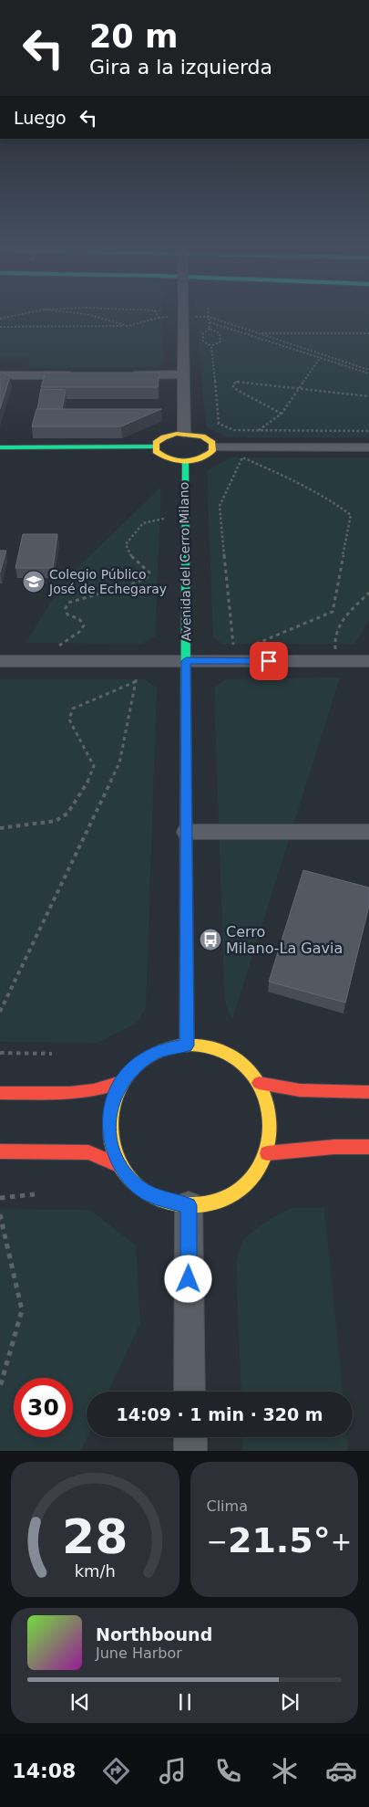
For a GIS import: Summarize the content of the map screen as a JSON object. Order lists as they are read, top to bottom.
{
  "streets": {
    "main road": ["Avenida del Cerro Milano"]
  },
  "places": {
    "school or university": ["Colegio Público José de Echegaray"],
    "bus stop": ["Cerro Milano-La Gavia"]
  },
  "page": {
    "turn": ["20 m", "Gira a la izquierda"],
    "then": "Luego",
    "limit": "30",
    "trip": "14:09 · 1 min · 320 m",
    "tile": "Clima",
    "heat": ["−", "21.5°", "+"],
    "song": ["Northbound", "June Harbor"],
    "tabs": "14:08",
    "gauge": ["28", "km/h"]
  }
}
